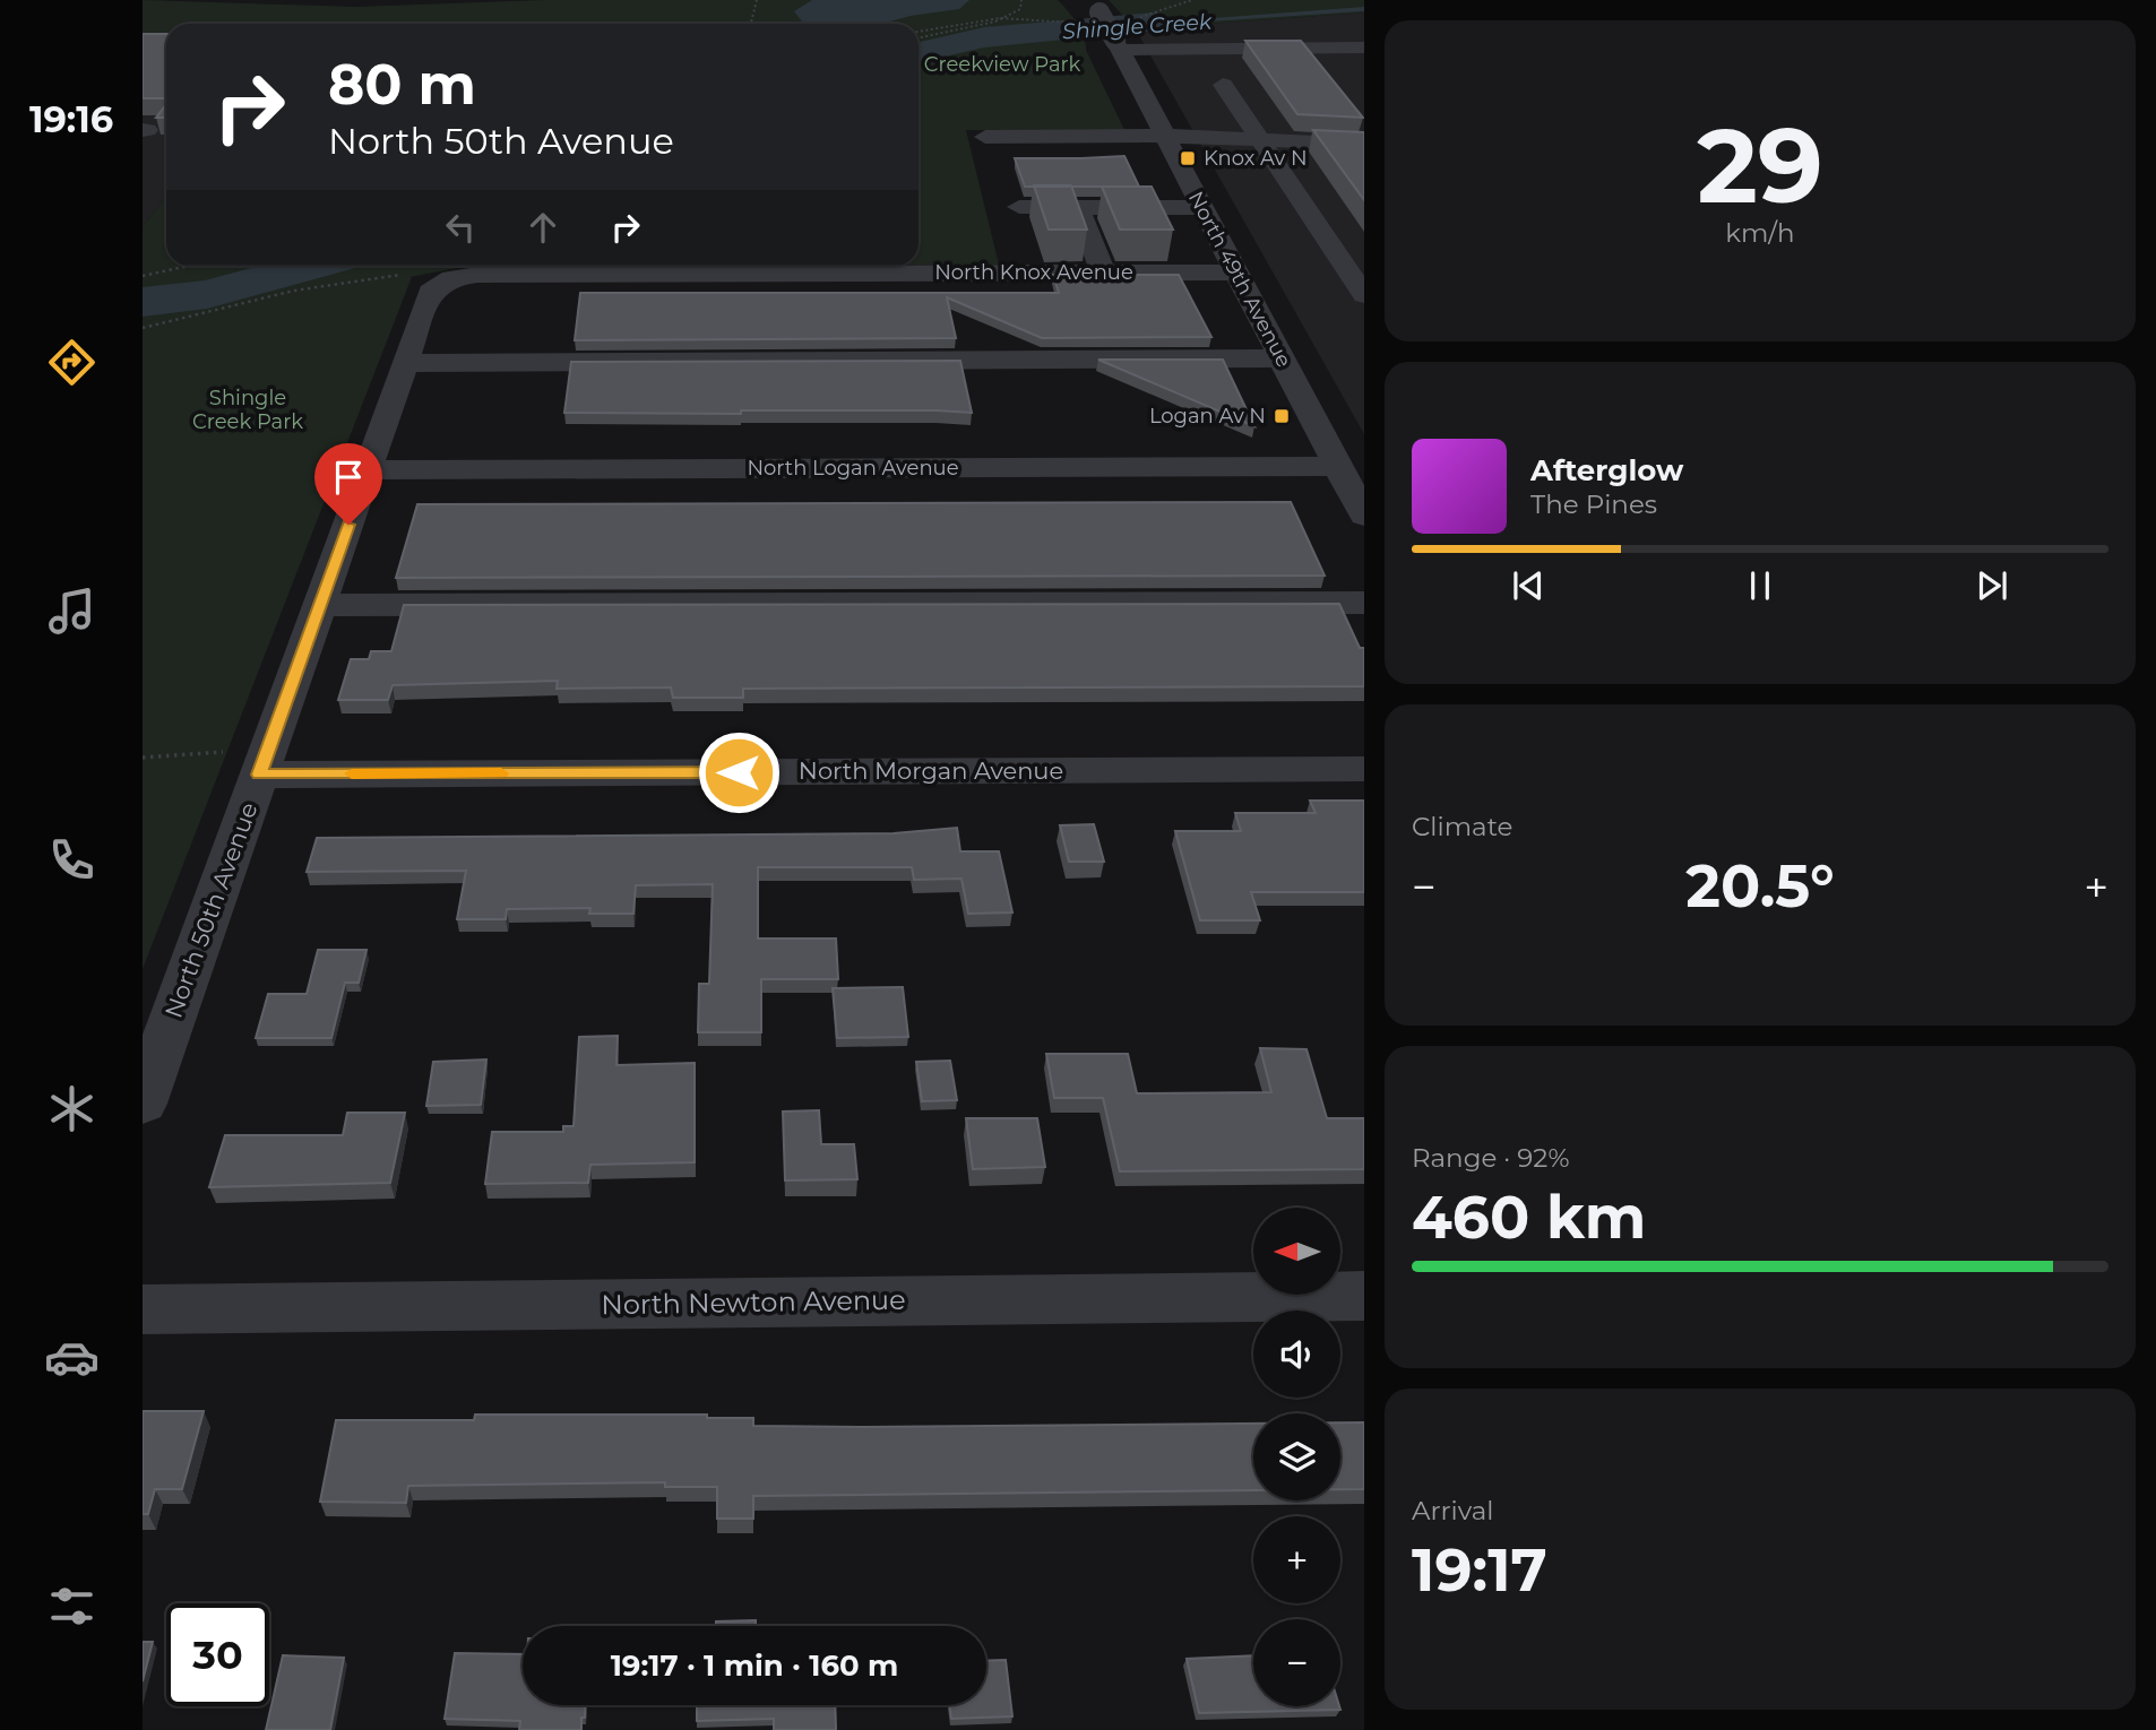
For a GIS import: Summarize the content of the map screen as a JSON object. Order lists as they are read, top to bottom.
{
  "streets": {
    "street": [
      "North Knox Avenue",
      "North 49th Avenue",
      "North Logan Avenue",
      "North Morgan Avenue",
      "North 50th Avenue",
      "North Newton Avenue"
    ]
  },
  "crossings": [
    ["North Knox Avenue", "North 49th Avenue"],
    ["North Knox Avenue", "North 50th Avenue"],
    ["North 49th Avenue", "North Logan Avenue"],
    ["North Logan Avenue", "North 50th Avenue"],
    ["North Morgan Avenue", "North 50th Avenue"]
  ],
  "water": ["Shingle Creek"],
  "parks": ["Creekview Park", "Shingle Creek Park"],
  "places": {
    "transit": ["Knox Av N", "Logan Av N"]
  },
  "north": "left",
  "page": {
    "tabs": "19:16",
    "tile": [
      ["29", "km/h"],
      "Climate",
      ["Range · 92%", "460 km"],
      ["Arrival", "19:17"]
    ],
    "turn": ["80 m", "North 50th Avenue"],
    "song": ["Afterglow", "The Pines"],
    "heat": ["−", "20.5°", "+"],
    "map_buttons": ["+", "−"],
    "limit": "30",
    "trip": "19:17 · 1 min · 160 m"
  }
}
